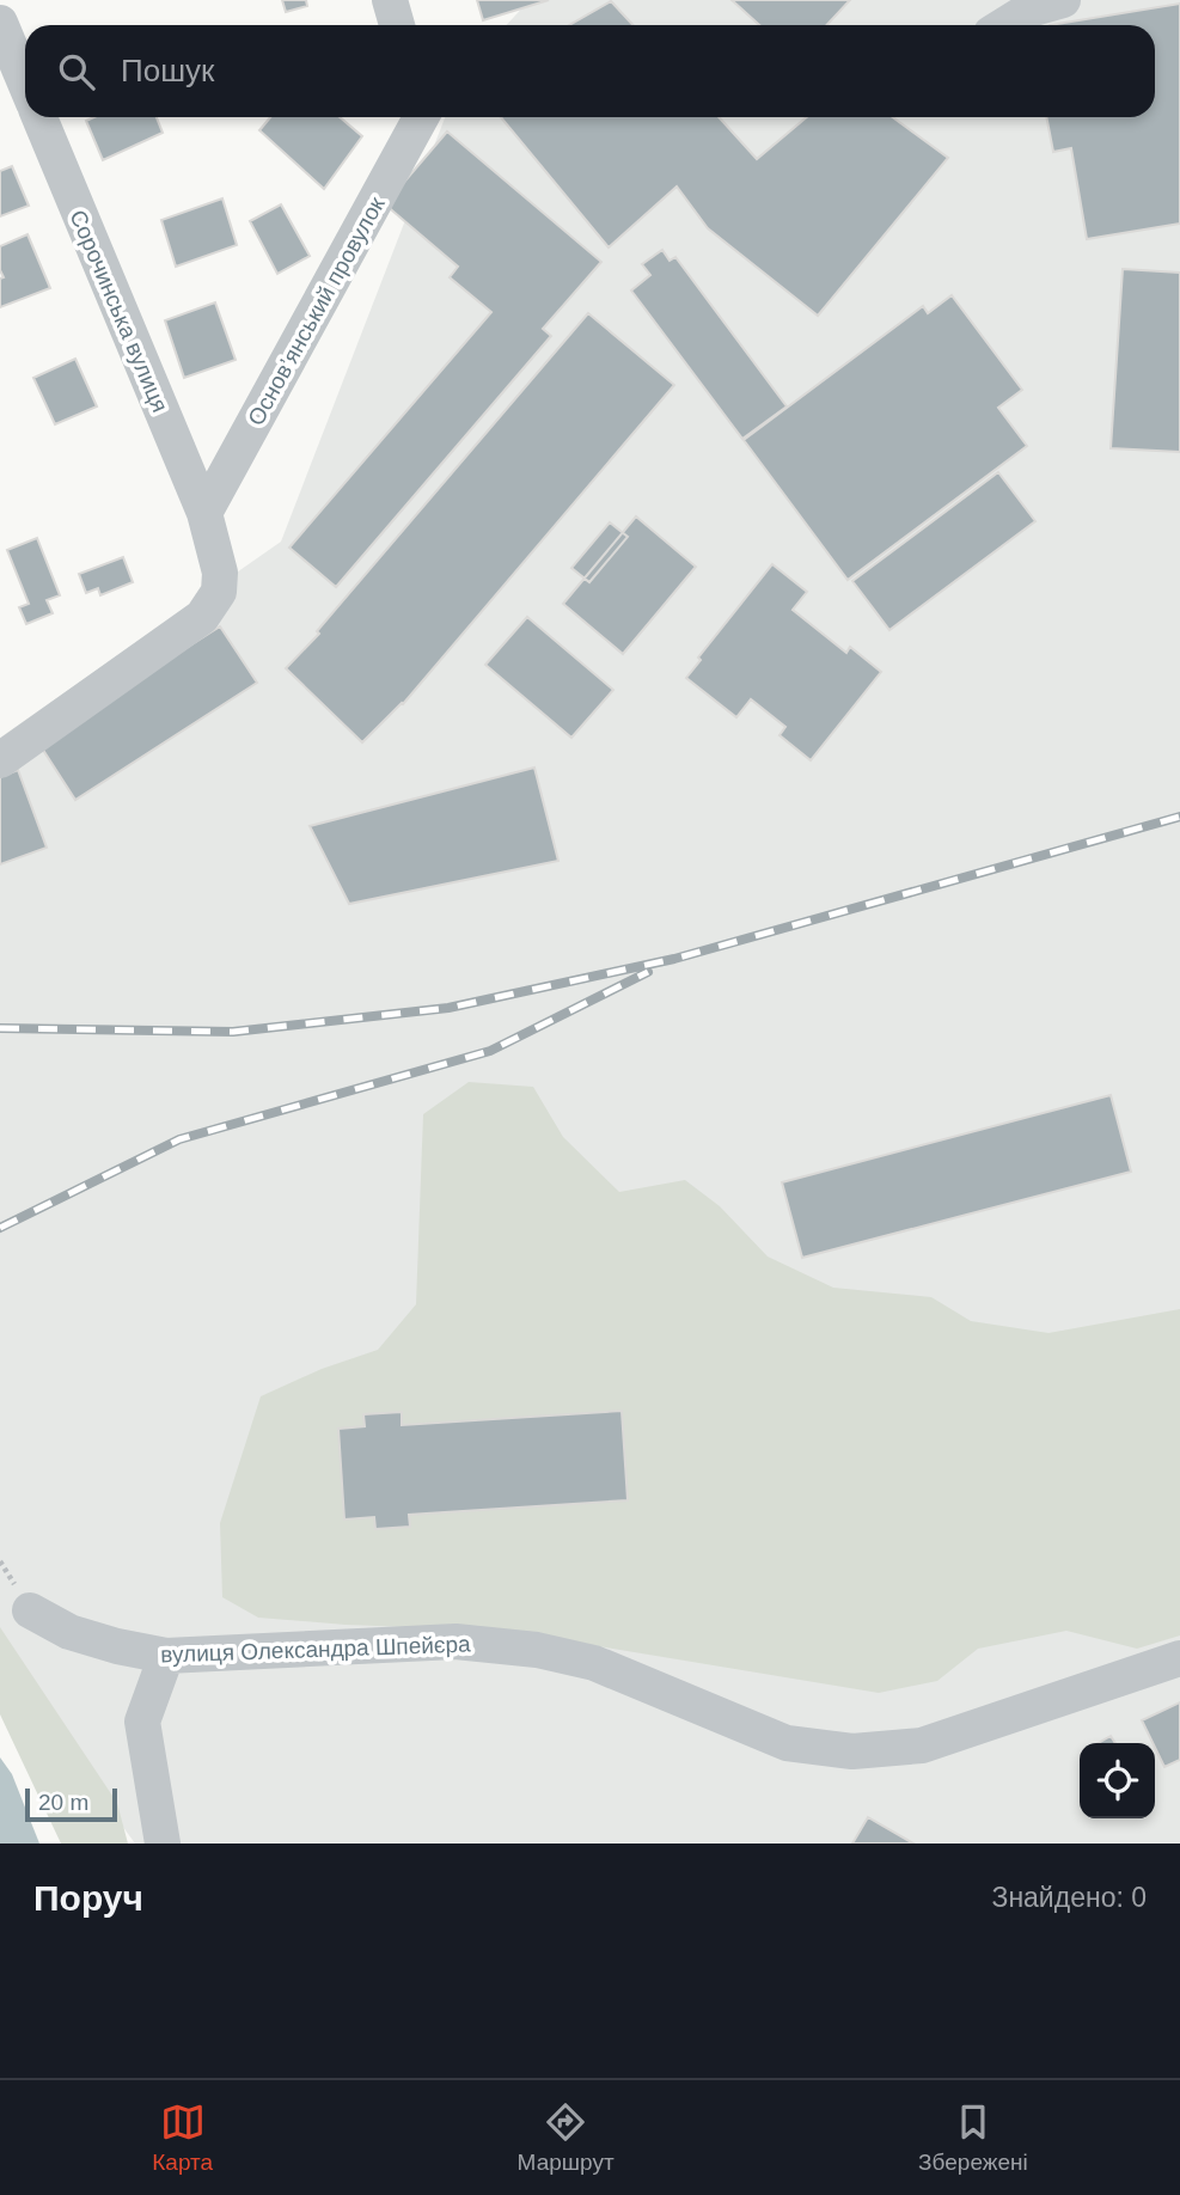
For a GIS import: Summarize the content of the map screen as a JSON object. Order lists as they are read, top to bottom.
{
  "streets": {
    "street": ["Сорочинська вулиця", "Основ’янський провулок", "вулиця Олександра Шпейєра"]
  },
  "crossings": [
    ["Сорочинська вулиця", "Основ’янський провулок"]
  ],
  "scale_bar": "20 m",
  "page": {
    "search": "Пошук",
    "scale": "20 m",
    "heading": ["Поруч", "Знайдено: 0"],
    "nav": ["Карта", "Маршрут", "Збережені"]
  }
}
